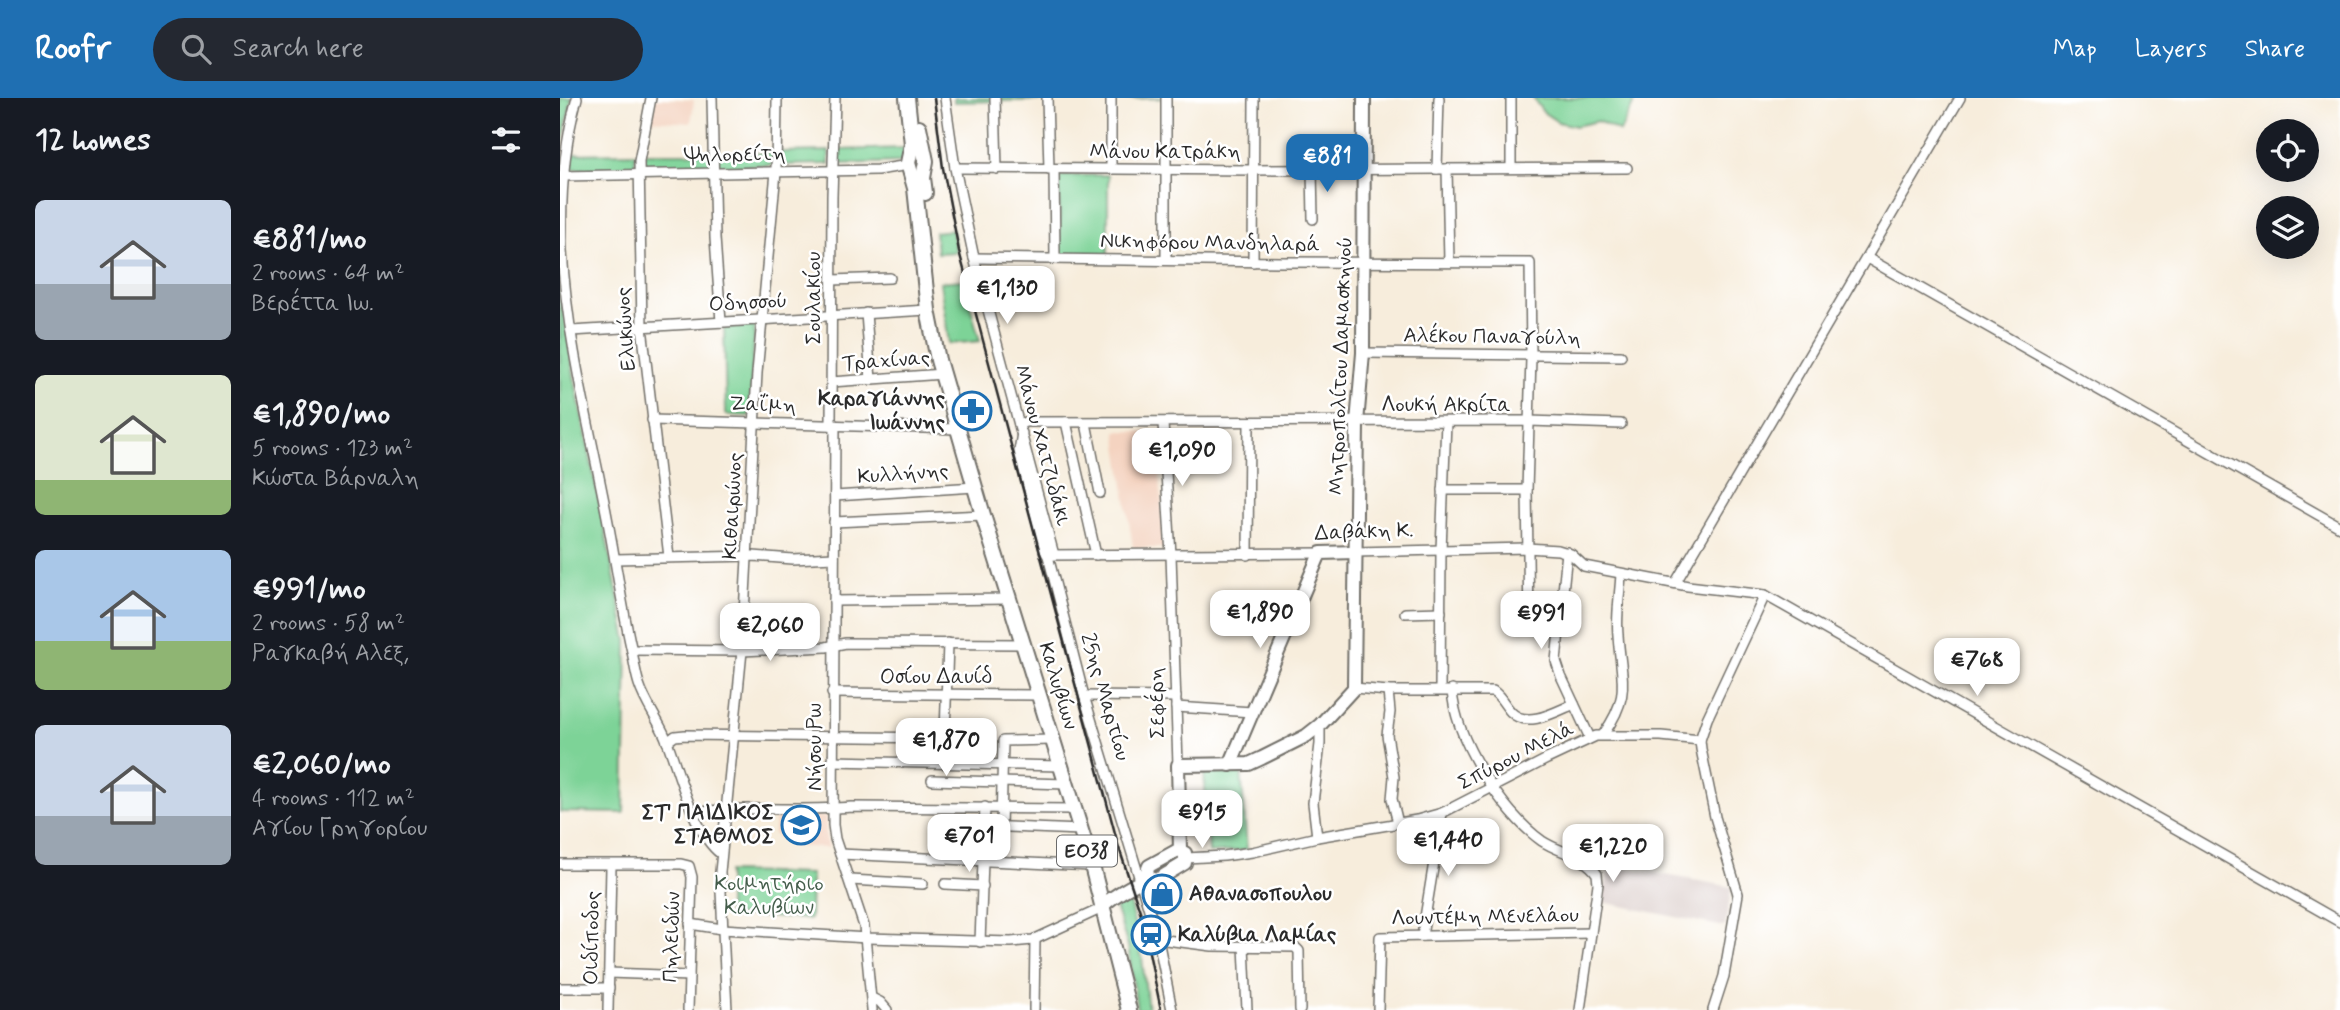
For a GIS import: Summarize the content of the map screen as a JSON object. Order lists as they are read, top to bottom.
{
  "streets": {
    "main road": ["Καλυβίων", "ΕΟ38"],
    "street": [
      "Μάνου Κατράκη",
      "Ψηλορείτη",
      "Νικηφόρου Μανδηλαρά",
      "Σουλακίου",
      "Οδησσού",
      "Ελικώνος",
      "Αλέκου Παναγούλη",
      "Τραχίνας",
      "Μητροπολίτου Δαμασκηνού",
      "Ζαΐμη",
      "Λουκή Ακρίτα",
      "Μάνου Χατζιδάκι",
      "Κυλλήνης",
      "Κιθαιρώνος",
      "Δαβάκη Κ.",
      "Οσίου Δαυίδ",
      "25ης Μαρτίου",
      "Σεφέρη",
      "Νήσου Ρω",
      "Σπύρου Μελά",
      "Λουντέμη Μενελάου",
      "Πηλειδών",
      "Οιδίποδος"
    ]
  },
  "crossings": [
    ["Μάνου Κατράκη", "Μητροπολίτου Δαμασκηνού"],
    ["Μάνου Κατράκη", "Μάνου Χατζιδάκι"],
    ["Ψηλορείτη", "Σουλακίου"],
    ["Ψηλορείτη", "Ελικώνος"],
    ["Ψηλορείτη", "Κιθαιρώνος"],
    ["Ψηλορείτη", "Καλυβίων"],
    ["Νικηφόρου Μανδηλαρά", "Αλέκου Παναγούλη"],
    ["Νικηφόρου Μανδηλαρά", "Μητροπολίτου Δαμασκηνού"],
    ["Νικηφόρου Μανδηλαρά", "Μάνου Χατζιδάκι"],
    ["Σουλακίου", "Οδησσού"],
    ["Σουλακίου", "Τραχίνας"],
    ["Σουλακίου", "Ζαΐμη"],
    ["Σουλακίου", "Νήσου Ρω"],
    ["Οδησσού", "Ελικώνος"],
    ["Οδησσού", "Κιθαιρώνος"],
    ["Οδησσού", "Καλυβίων"],
    ["Ελικώνος", "Ζαΐμη"],
    ["Αλέκου Παναγούλη", "Μητροπολίτου Δαμασκηνού"],
    ["Τραχίνας", "Καλυβίων"],
    ["Μητροπολίτου Δαμασκηνού", "Λουκή Ακρίτα"],
    ["Μητροπολίτου Δαμασκηνού", "Δαβάκη Κ."],
    ["Ζαΐμη", "Κιθαιρώνος"],
    ["Ζαΐμη", "Καλυβίων"],
    ["Ζαΐμη", "Νήσου Ρω"],
    ["Λουκή Ακρίτα", "Μάνου Χατζιδάκι"],
    ["Λουκή Ακρίτα", "Σεφέρη"],
    ["Μάνου Χατζιδάκι", "Δαβάκη Κ."],
    ["Μάνου Χατζιδάκι", "25ης Μαρτίου"],
    ["Κυλλήνης", "Καλυβίων"],
    ["Κυλλήνης", "Νήσου Ρω"],
    ["Δαβάκη Κ.", "25ης Μαρτίου"],
    ["Δαβάκη Κ.", "Σεφέρη"],
    ["Οσίου Δαυίδ", "Καλυβίων"],
    ["Οσίου Δαυίδ", "Νήσου Ρω"],
    ["Σεφέρη", "Σπύρου Μελά"],
    ["Πηλειδών", "Οιδίποδος"]
  ],
  "parks": ["Κοιμητήριο Καλυβίων"],
  "places": {
    "pharmacy": ["Καραγιάννης Ιωάννης"],
    "school or university": ["ΣΤ' ΠΑΙΔΙΚΟΣ ΣΤΑΘΜΟΣ"],
    "shop": ["Αθανασοπουλου"],
    "station": ["Καλύβια Λαμίας"]
  },
  "page": {
    "header": "Roofr",
    "search": "Search here",
    "nav": ["Map", "Layers", "Share"],
    "heading": "12 homes",
    "price": [
      "€881",
      "€1,130",
      "€1,090",
      "€1,890",
      "€991",
      "€2,060",
      "€768",
      "€1,870",
      "€915",
      "€701",
      "€1,440",
      "€1,220"
    ],
    "list": [
      {
        "name": "€881/mo",
        "note": "2 rooms · 64 m² · Βερέττα Ιω."
      },
      {
        "name": "€1,890/mo",
        "note": "5 rooms · 123 m² · Κώστα Βάρναλη"
      },
      {
        "name": "€991/mo",
        "note": "2 rooms · 58 m² · Ραγκαβή Αλεξ,"
      },
      {
        "name": "€2,060/mo",
        "note": "4 rooms · 112 m² · Αγίου Γρηγορίου"
      }
    ]
  }
}
